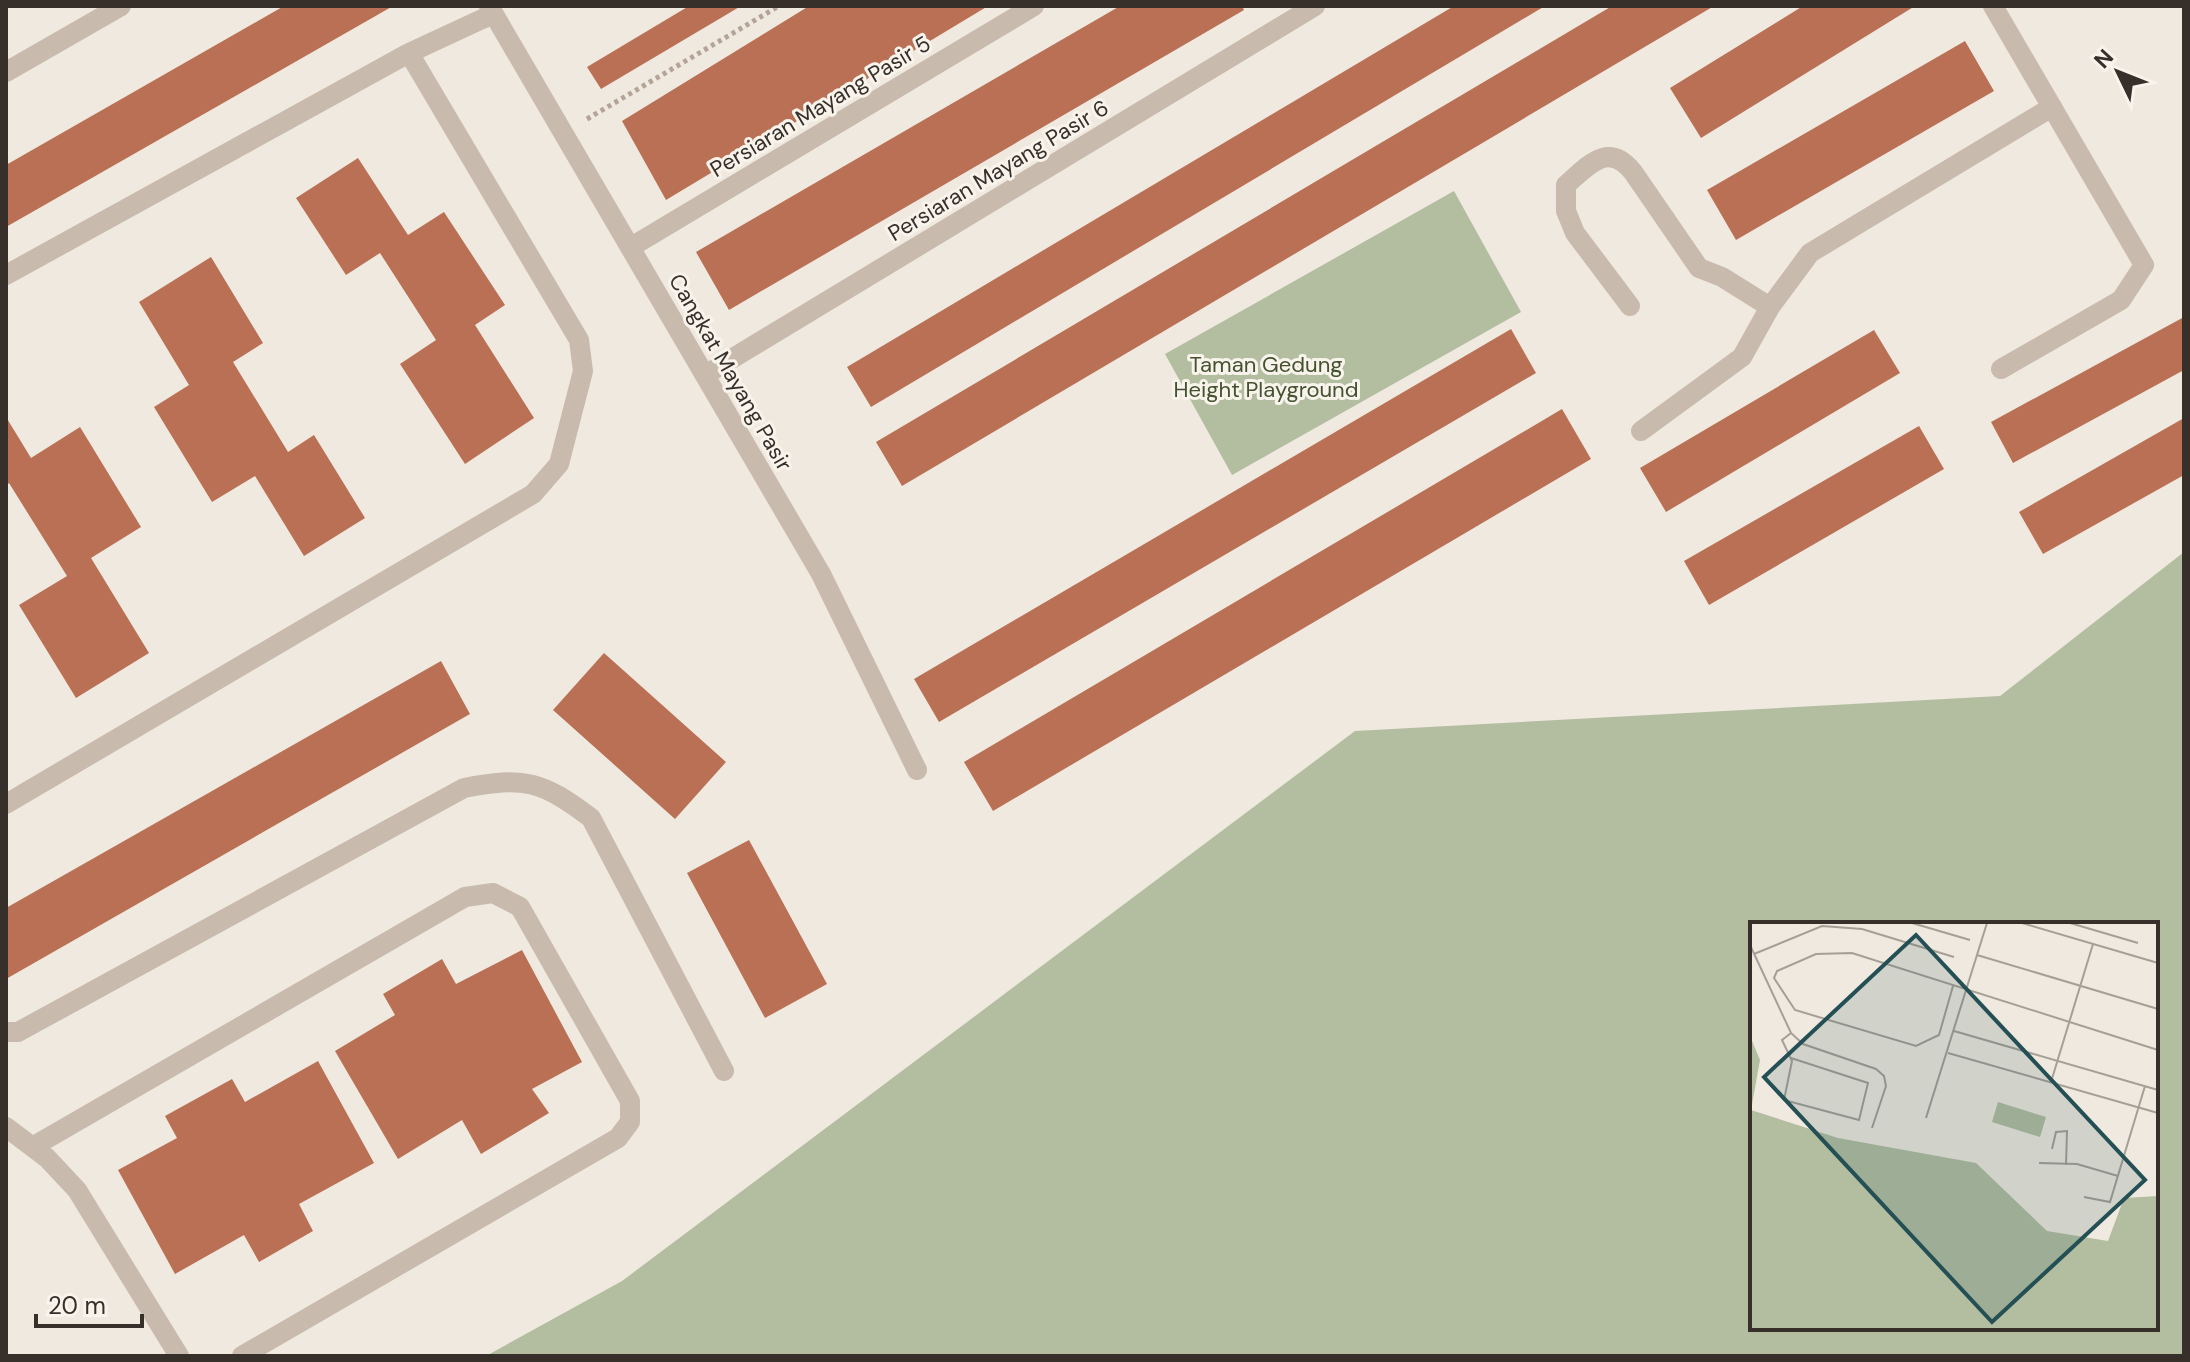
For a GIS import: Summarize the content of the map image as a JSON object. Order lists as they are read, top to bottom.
{
  "streets": {
    "street": ["Persiaran Mayang Pasir 5", "Persiaran Mayang Pasir 6", "Cangkat Mayang Pasir"]
  },
  "crossings": [
    ["Persiaran Mayang Pasir 5", "Cangkat Mayang Pasir"],
    ["Persiaran Mayang Pasir 6", "Cangkat Mayang Pasir"]
  ],
  "parks": ["Taman Gedung Height Playground"],
  "scale_bar": "20 m",
  "north": "top left"
}
